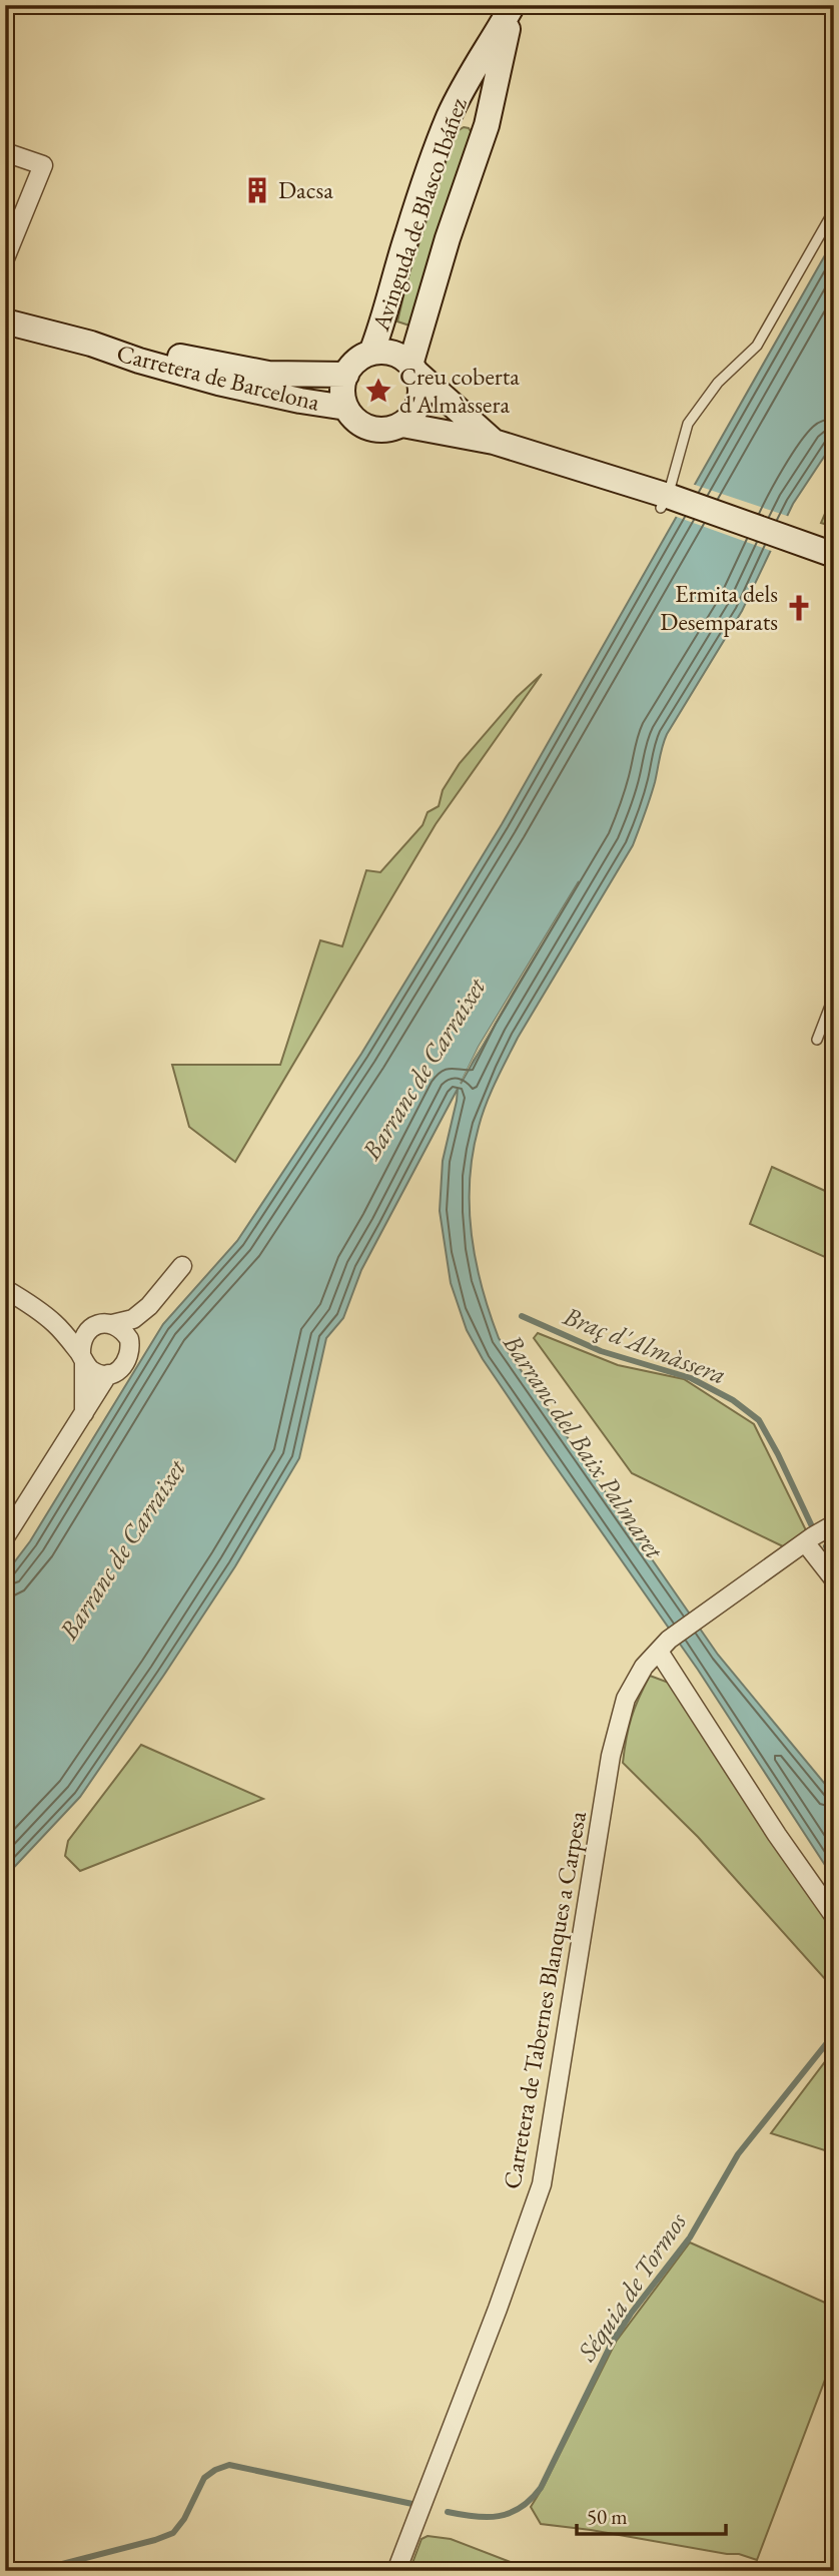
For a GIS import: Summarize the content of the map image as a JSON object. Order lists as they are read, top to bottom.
{
  "streets": {
    "main road": ["Avinguda de Blasco Ibáñez", "Carretera de Barcelona"],
    "street": ["Carretera de Tabernes Blanques a Carpesa"]
  },
  "crossings": [
    ["Avinguda de Blasco Ibáñez", "Carretera de Barcelona"]
  ],
  "water": [
    "Barranc de Carraixet",
    "Braç d'Almàssera",
    "Barranc del Baix Palmaret",
    "Séquia de Tormos"
  ],
  "places": {
    "building": ["Dacsa"],
    "place": ["Creu coberta d'Almàssera"],
    "church": ["Ermita dels Desemparats"]
  },
  "scale_bar": "50 m"
}
